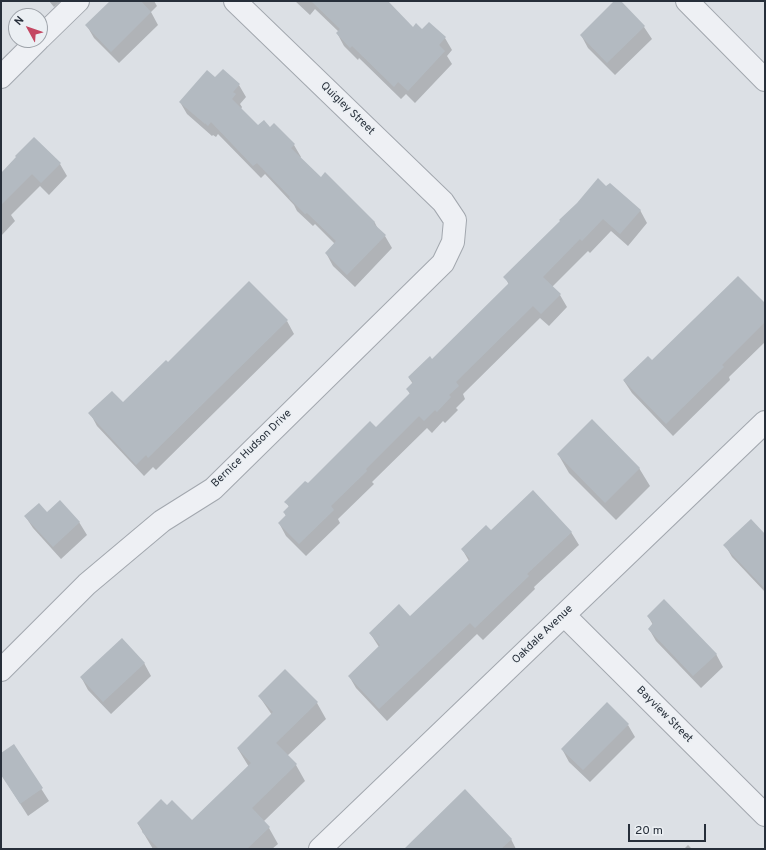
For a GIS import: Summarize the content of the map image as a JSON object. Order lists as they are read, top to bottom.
{
  "streets": {
    "street": [
      "Quigley Street",
      "Bernice Hudson Drive",
      "Oakdale Avenue",
      "Bayview Street"
    ]
  },
  "crossings": [
    ["Quigley Street", "Bernice Hudson Drive"],
    ["Oakdale Avenue", "Bayview Street"]
  ],
  "scale_bar": "20 m",
  "north": "top left"
}
